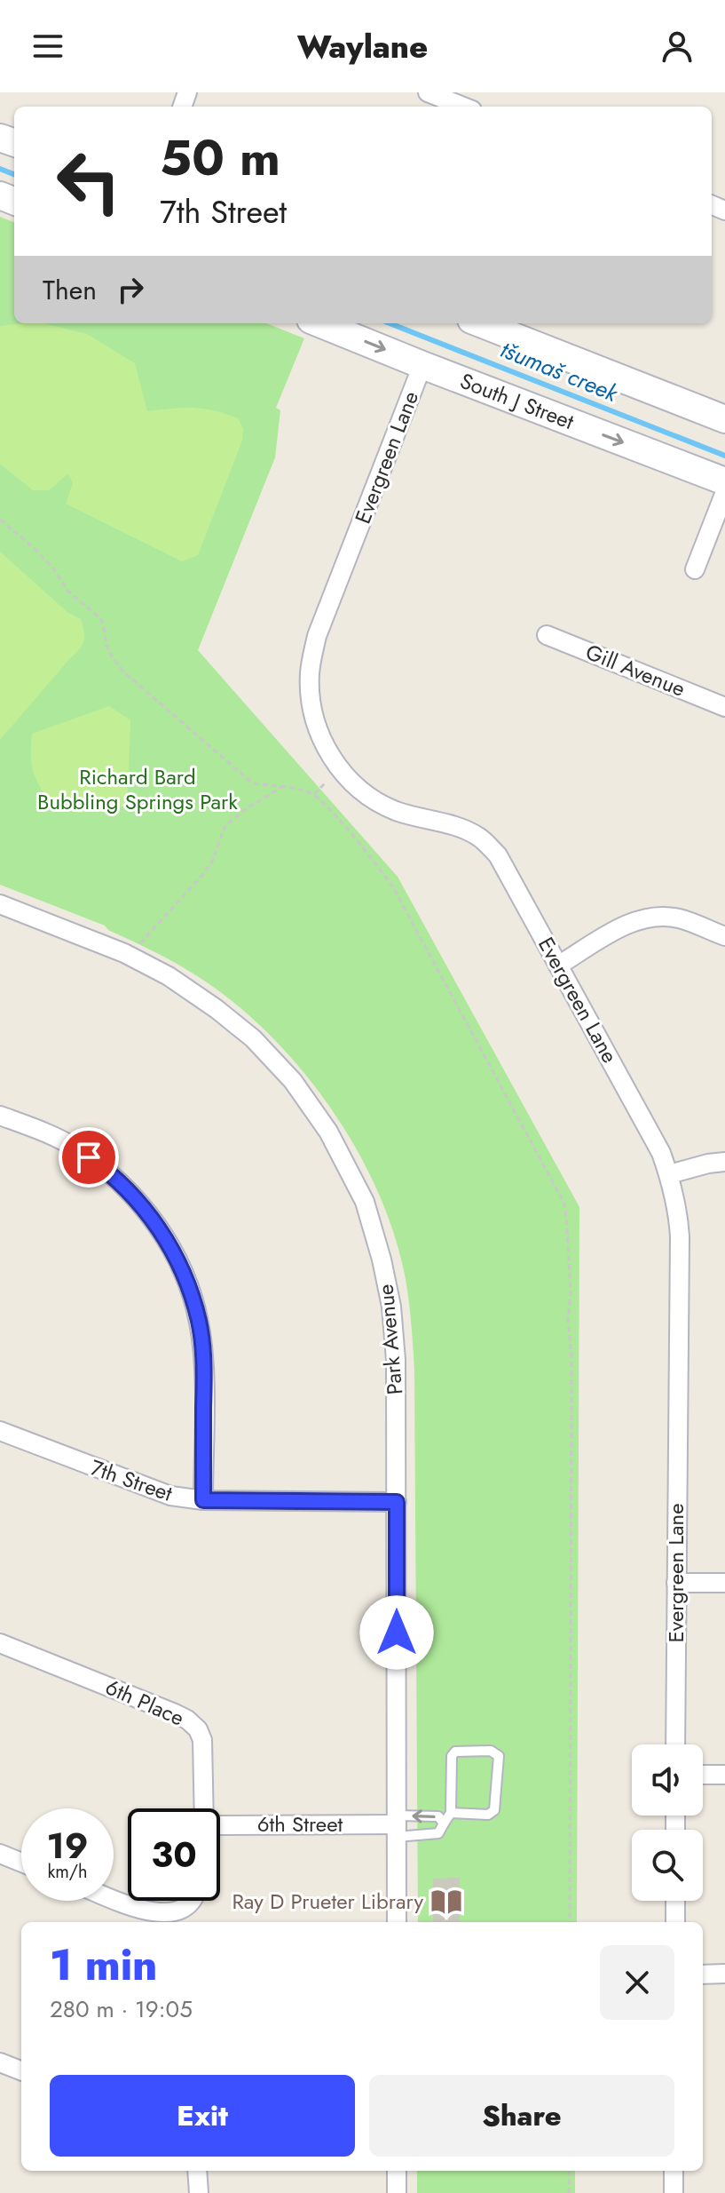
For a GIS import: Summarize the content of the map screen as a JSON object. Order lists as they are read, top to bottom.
{
  "streets": {
    "street": [
      "South J Street",
      "Evergreen Lane",
      "Gill Avenue",
      "Park Avenue",
      "7th Street",
      "6th Place",
      "6th Street"
    ]
  },
  "crossings": [
    ["South J Street", "Evergreen Lane"],
    ["Park Avenue", "7th Street"],
    ["Park Avenue", "6th Street"]
  ],
  "water": ["tšumaš creek"],
  "parks": ["Richard Bard Bubbling Springs Park"],
  "places": {
    "library": ["Ray D Prueter Library"]
  },
  "page": {
    "header": "Waylane",
    "turn": ["50 m", "7th Street"],
    "then": "Then",
    "speed": "19 km/h",
    "limit": "30",
    "heading": ["1 min", "280 m · 19:05"],
    "buttons": ["Exit", "Share"]
  }
}
